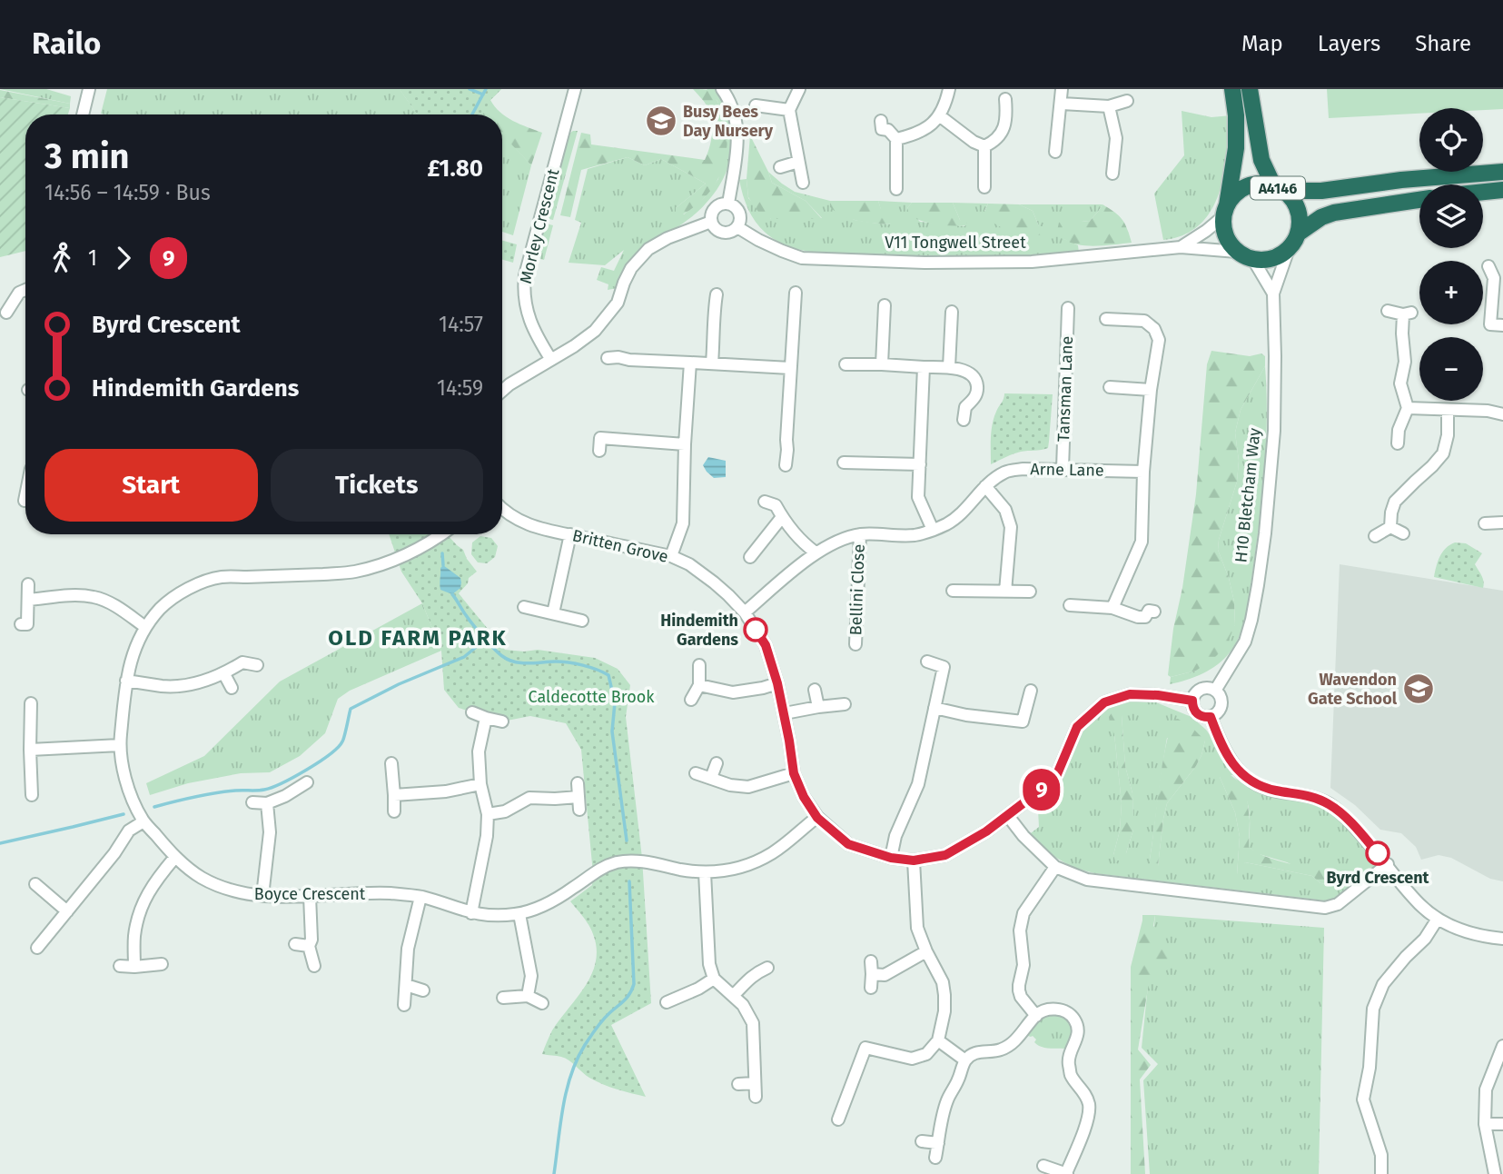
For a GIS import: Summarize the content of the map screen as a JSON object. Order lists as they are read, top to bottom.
{
  "streets": {
    "highway": ["A4146"],
    "street": [
      "Morley Crescent",
      "V11 Tongwell Street",
      "Tansman Lane",
      "Arne Lane",
      "H10 Bletcham Way",
      "Britten Grove",
      "Bellini Close",
      "Boyce Crescent"
    ]
  },
  "crossings": [
    ["A4146", "V11 Tongwell Street"],
    ["A4146", "H10 Bletcham Way"],
    ["V11 Tongwell Street", "H10 Bletcham Way"],
    ["Tansman Lane", "Arne Lane"],
    ["Arne Lane", "Britten Grove"],
    ["Arne Lane", "Bellini Close"],
    ["H10 Bletcham Way", "Britten Grove"],
    ["Britten Grove", "Boyce Crescent"]
  ],
  "districts": ["OLD FARM PARK"],
  "parks": ["Caldecotte Brook"],
  "places": {
    "school or university": ["Busy Bees Day Nursery", "Wavendon Gate School"],
    "other": ["Hindemith Gardens", "Byrd Crescent"]
  },
  "lines": ["bus line 9"],
  "page": {
    "header": "Railo",
    "nav": ["Map", "Layers", "Share"],
    "on_map": "9",
    "map_buttons": ["+", "−"],
    "heading": ["3 min", "14:56 – 14:59 · Bus", "£1.80"],
    "legs": ["1", "9"],
    "list": [
      {
        "name": "Byrd Crescent",
        "value": "14:57"
      },
      {
        "name": "Hindemith Gardens",
        "value": "14:59"
      }
    ],
    "buttons": ["Start", "Tickets"]
  }
}
